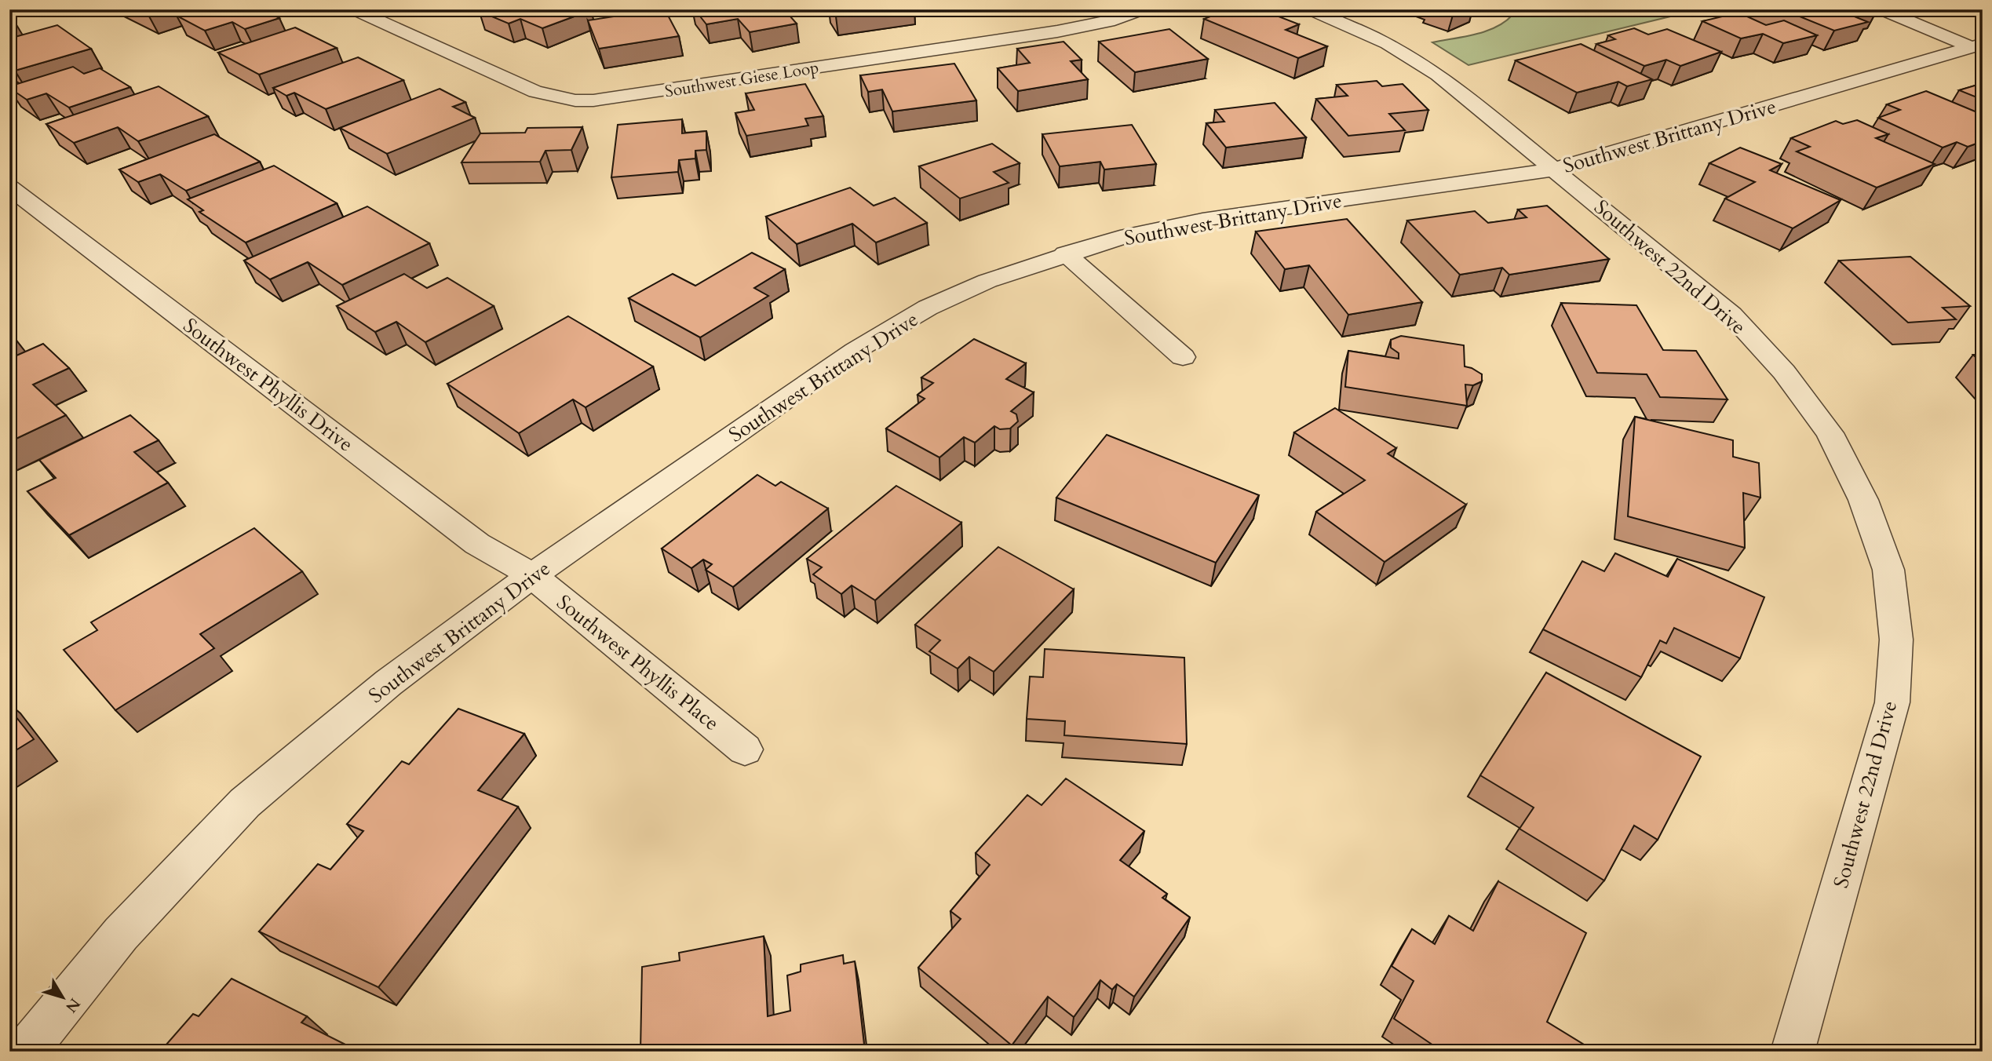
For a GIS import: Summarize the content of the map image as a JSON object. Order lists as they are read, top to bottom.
{
  "streets": {
    "street": [
      "Southwest Giese Loop",
      "Southwest Brittany Drive",
      "Southwest 22nd Drive",
      "Southwest Phyllis Drive",
      "Southwest Phyllis Place"
    ]
  },
  "crossings": [
    ["Southwest Brittany Drive", "Southwest 22nd Drive"],
    ["Southwest Brittany Drive", "Southwest Phyllis Drive"],
    ["Southwest Brittany Drive", "Southwest Phyllis Place"],
    ["Southwest Phyllis Drive", "Southwest Phyllis Place"]
  ],
  "north": "bottom right"
}
